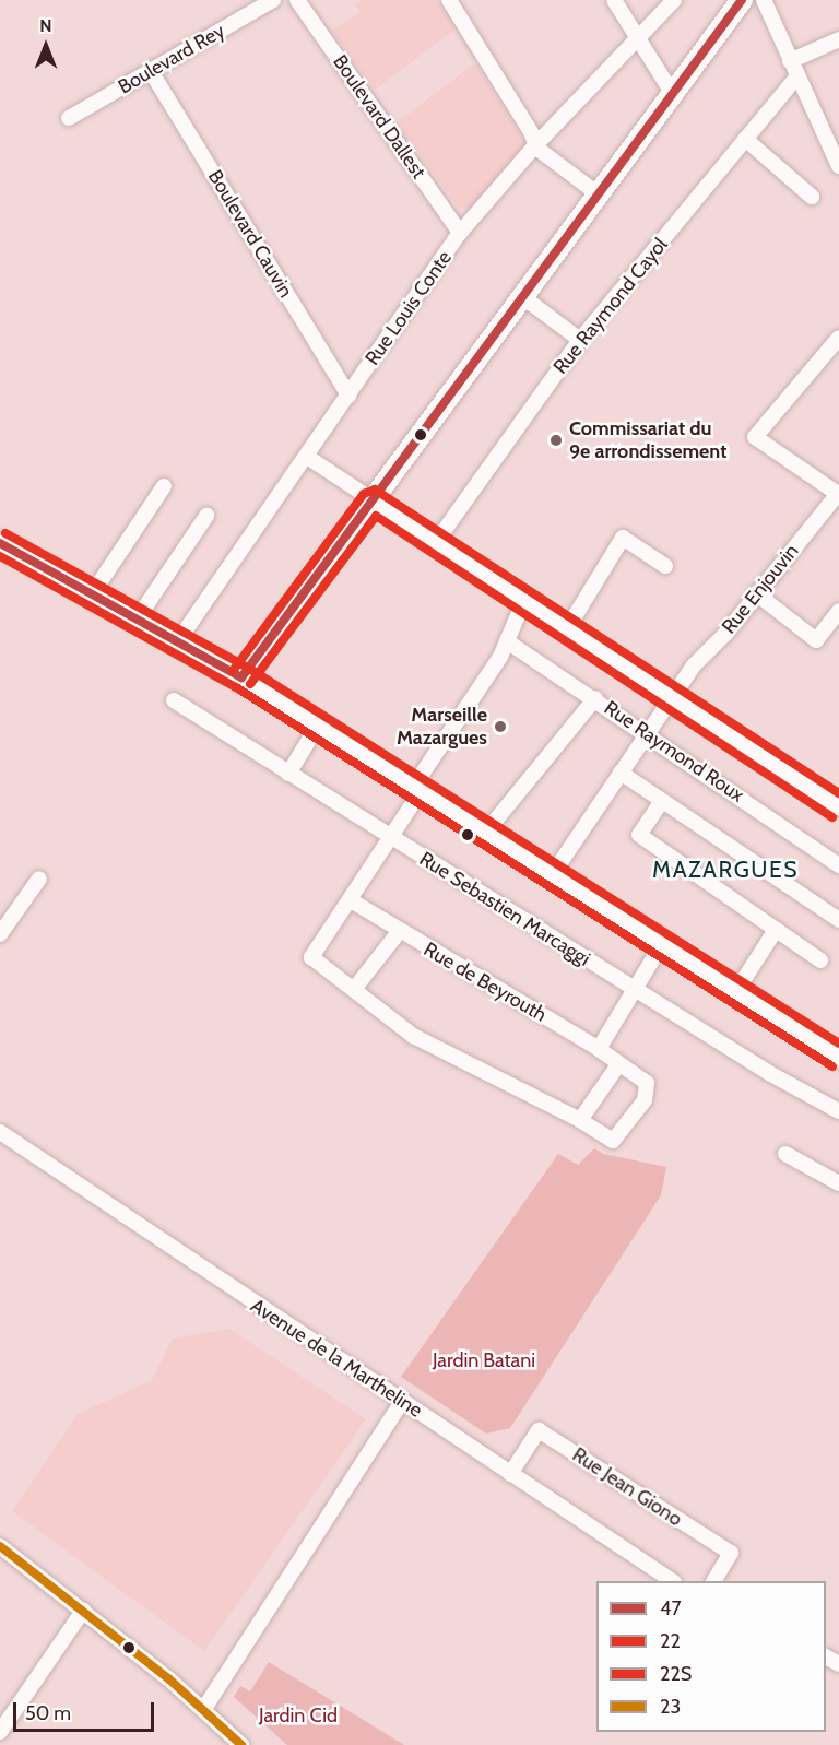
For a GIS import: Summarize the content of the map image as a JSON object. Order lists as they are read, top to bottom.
{
  "streets": {
    "street": [
      "Boulevard Rey",
      "Boulevard Dallest",
      "Boulevard Cauvin",
      "Rue Raymond Cayol",
      "Rue Louis Conte",
      "Rue Enjouvin",
      "Rue Raymond Roux",
      "Rue Sebastien Marcaggi",
      "Rue de Beyrouth",
      "Avenue de la Martheline",
      "Rue Jean Giono"
    ]
  },
  "crossings": [
    ["Boulevard Rey", "Boulevard Cauvin"],
    ["Boulevard Dallest", "Rue Louis Conte"],
    ["Boulevard Cauvin", "Rue Louis Conte"],
    ["Rue Enjouvin", "Rue Raymond Roux"],
    ["Avenue de la Martheline", "Rue Jean Giono"]
  ],
  "districts": ["MAZARGUES"],
  "parks": ["Jardin Batani", "Jardin Cid"],
  "places": ["Commissariat du 9e arrondissement", "Marseille Mazargues"],
  "lines": [
    "transit line 47",
    "transit line 22S",
    "transit line 22",
    "transit line 23"
  ],
  "legend": [
    "47",
    "22",
    "22S",
    "23"
  ],
  "scale_bar": "50 m",
  "north": "top"
}
